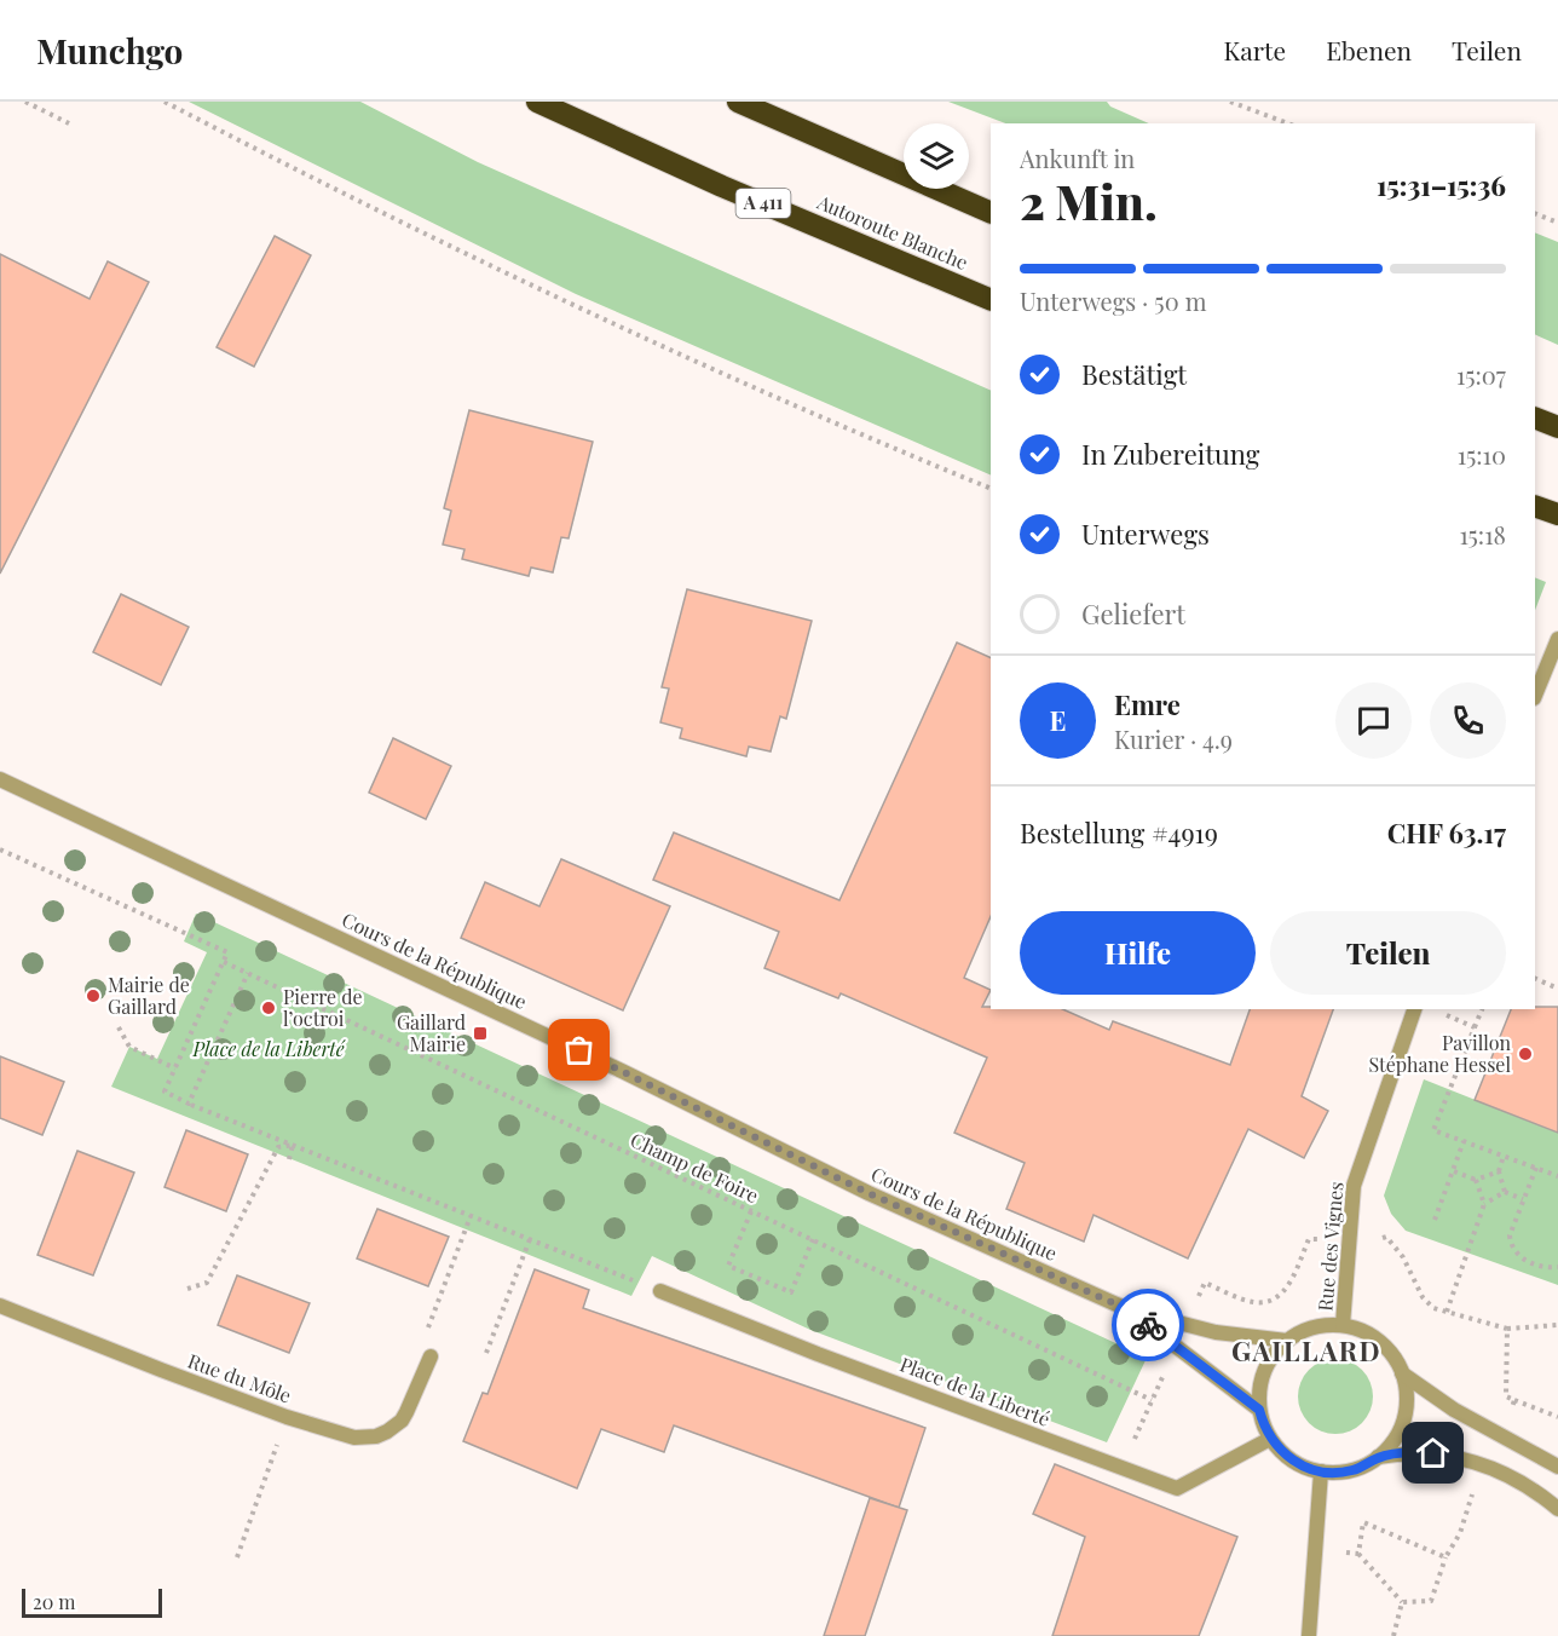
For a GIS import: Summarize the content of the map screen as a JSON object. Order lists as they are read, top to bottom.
{
  "streets": {
    "highway": ["A 411", "Autoroute Blanche"],
    "street": [
      "Cours de la République",
      "Rue des Vignes",
      "Rue du Môle",
      "Place de la Liberté"
    ],
    "path": ["Champ de Foire"]
  },
  "crossings": [
    ["Cours de la République", "Rue des Vignes"],
    ["Cours de la République", "Place de la Liberté"],
    ["Rue des Vignes", "Place de la Liberté"]
  ],
  "districts": ["GAILLARD"],
  "parks": ["Place de la Liberté"],
  "places": {
    "other": ["Mairie de Gaillard", "Pierre de l’octroi", "Pavillon Stéphane Hessel"],
    "transit": ["Gaillard Mairie"]
  },
  "scale_bar": "20 m",
  "page": {
    "header": "Munchgo",
    "nav": ["Karte", "Ebenen", "Teilen"],
    "heading": ["2 Min.", "Ankunft in", "15:31–15:36"],
    "panel": [
      "Emre",
      "Kurier · 4.9",
      "Bestellung #4919",
      "CHF 63.17"
    ],
    "bar": "Unterwegs · 50 m",
    "list": [
      ["Bestätigt", "15:07"],
      ["In Zubereitung", "15:10"],
      ["Unterwegs", "15:18"],
      "Geliefert"
    ],
    "round": "E",
    "buttons": ["Hilfe", "Teilen"],
    "scale": "20 m"
  }
}
